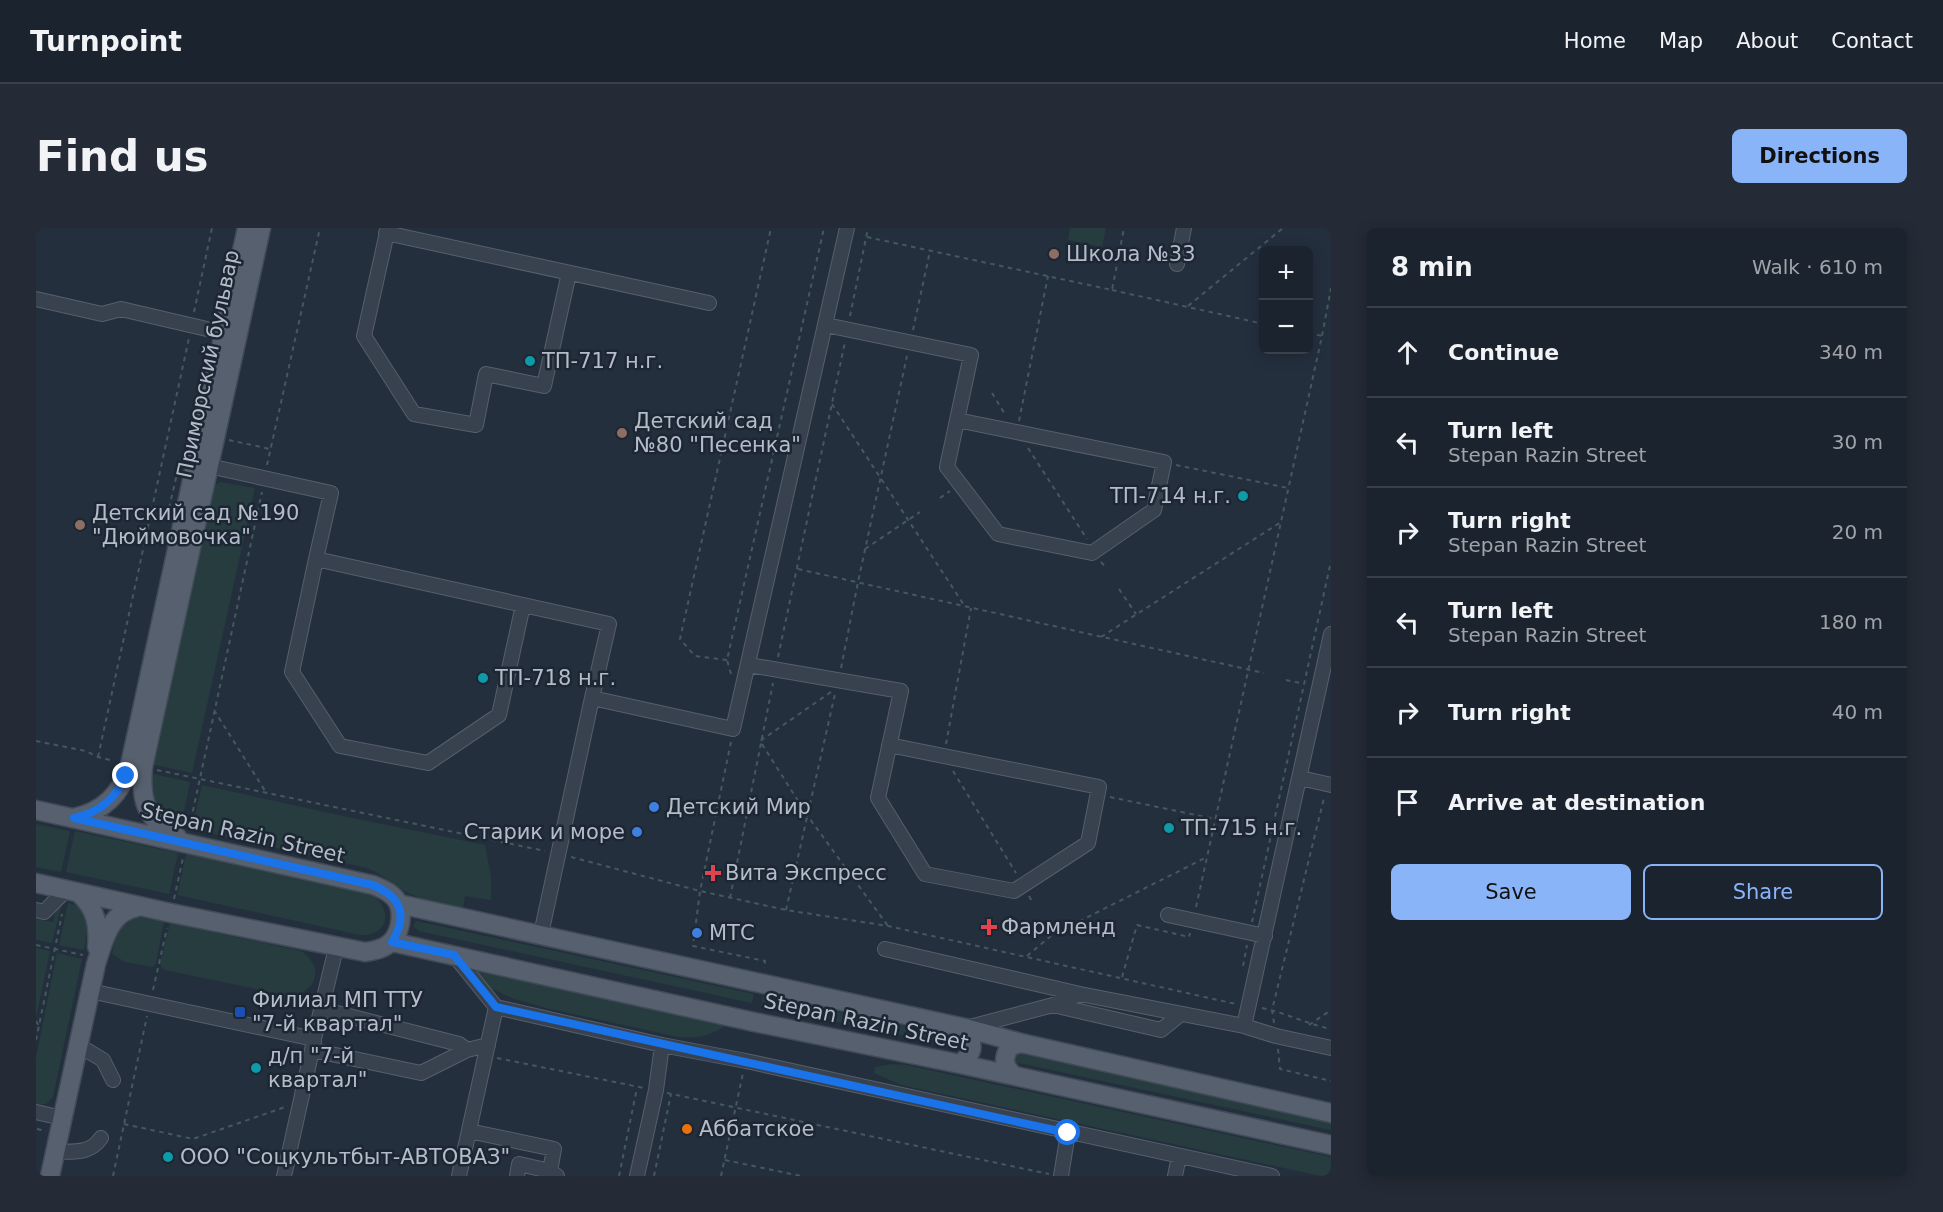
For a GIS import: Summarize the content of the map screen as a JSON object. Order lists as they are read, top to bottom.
{
  "streets": {
    "main road": ["Приморский бульвар", "Stepan Razin Street"]
  },
  "crossings": [
    ["Приморский бульвар", "Stepan Razin Street"]
  ],
  "places": {
    "other": [
      "Школа №33",
      "ТП-717 н.г.",
      "Детский сад №80 \"Песенка\"",
      "ТП-714 н.г.",
      "Детский сад №190 \"Дюймовочка\"",
      "ТП-718 н.г.",
      "Детский Мир",
      "ТП-715 н.г.",
      "Старик и море",
      "МТС",
      "д/п \"7-й квартал\"",
      "Аббатское",
      "ООО \"Соцкультбыт-АВТОВАЗ\""
    ],
    "health": ["Вита Экспресс", "Фармленд"],
    "transit": ["Филиал МП ТТУ \"7-й квартал\""]
  },
  "page": {
    "header": "Turnpoint",
    "nav": [
      "Home",
      "Map",
      "About",
      "Contact"
    ],
    "buttons": [
      "Directions",
      ["Save", "Share"]
    ],
    "title": "Find us",
    "heading": ["8 min", "Walk · 610 m"],
    "map_buttons": ["+", "−"],
    "list": [
      ["Continue", "340 m"],
      ["Turn left", "Stepan Razin Street", "30 m"],
      ["Turn right", "Stepan Razin Street", "20 m"],
      ["Turn left", "Stepan Razin Street", "180 m"],
      ["Turn right", "40 m"],
      "Arrive at destination"
    ]
  }
}
